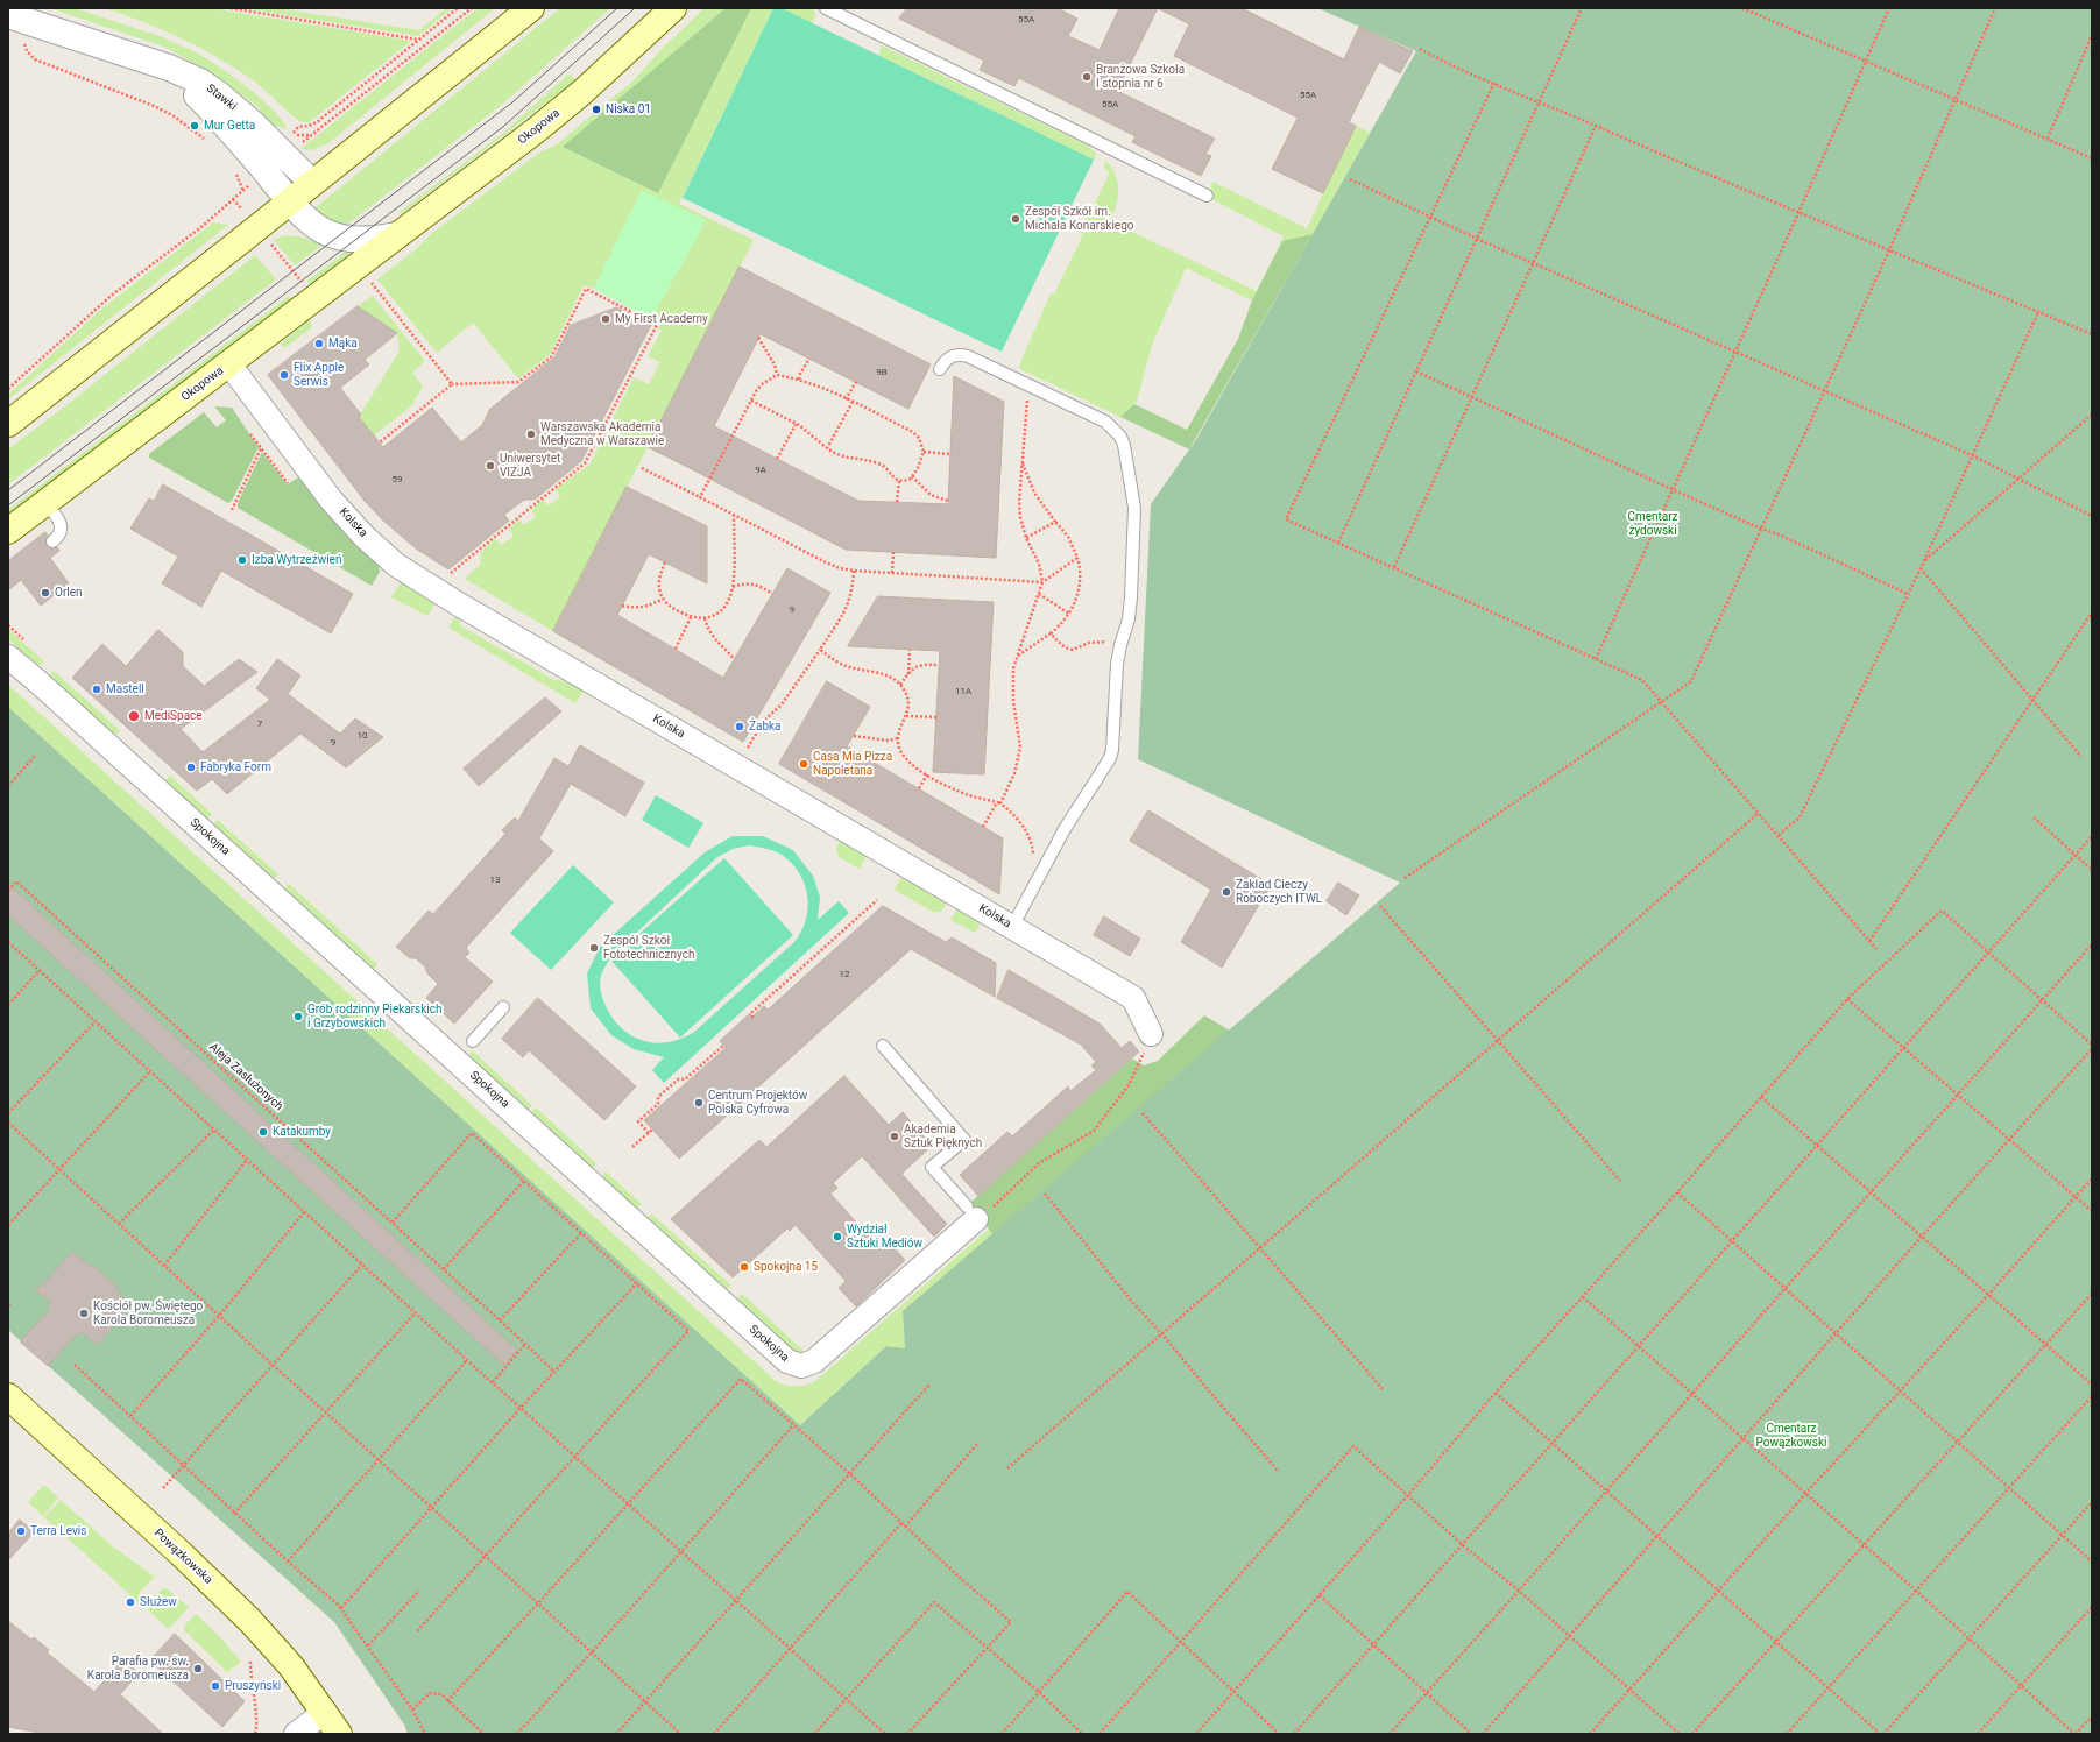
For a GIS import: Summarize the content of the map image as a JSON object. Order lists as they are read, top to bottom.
{
  "streets": {
    "main road": ["Okopowa", "Powązkowska"],
    "street": ["Stawki", "Kolska", "Spokojna"],
    "path": ["Aleja Zasłużonych"]
  },
  "crossings": [
    ["Stawki", "Okopowa"],
    ["Okopowa", "Kolska"]
  ],
  "parks": ["Cmentarz żydowski", "Cmentarz Powązkowski"],
  "places": [
    "Branżowa Szkoła I stopnia nr 6",
    "Niska 01",
    "Mur Getta",
    "Zespół Szkół im. Michała Konarskiego",
    "My First Academy",
    "Mąka",
    "Flix Apple Serwis",
    "Warszawska Akademia Medyczna w Warszawie",
    "Uniwersytet VIZJA",
    "Izba Wytrzeźwień",
    "Orlen",
    "Mastell",
    "MediSpace",
    "Żabka",
    "Casa Mia Pizza Napoletana",
    "Fabryka Form",
    "Zakład Cieczy Roboczych ITWL",
    "Zespół Szkół Fototechnicznych",
    "Grób rodzinny Piekarskich i Grzybowskich",
    "Centrum Projektów Polska Cyfrowa",
    "Katakumby",
    "Akademia Sztuk Pięknych",
    "Wydział Sztuki Mediów",
    "Spokojna 15",
    "Kościół pw. Świętego Karola Boromeusza",
    "Terra Levis",
    "Służew",
    "Parafia pw. św. Karola Boromeusza",
    "Pruszyński"
  ],
  "house_numbers": [
    "55A",
    "55A",
    "55A",
    "9B",
    "9A",
    "59",
    "9",
    "11A",
    "7",
    "10",
    "9",
    "13",
    "12"
  ]
}
